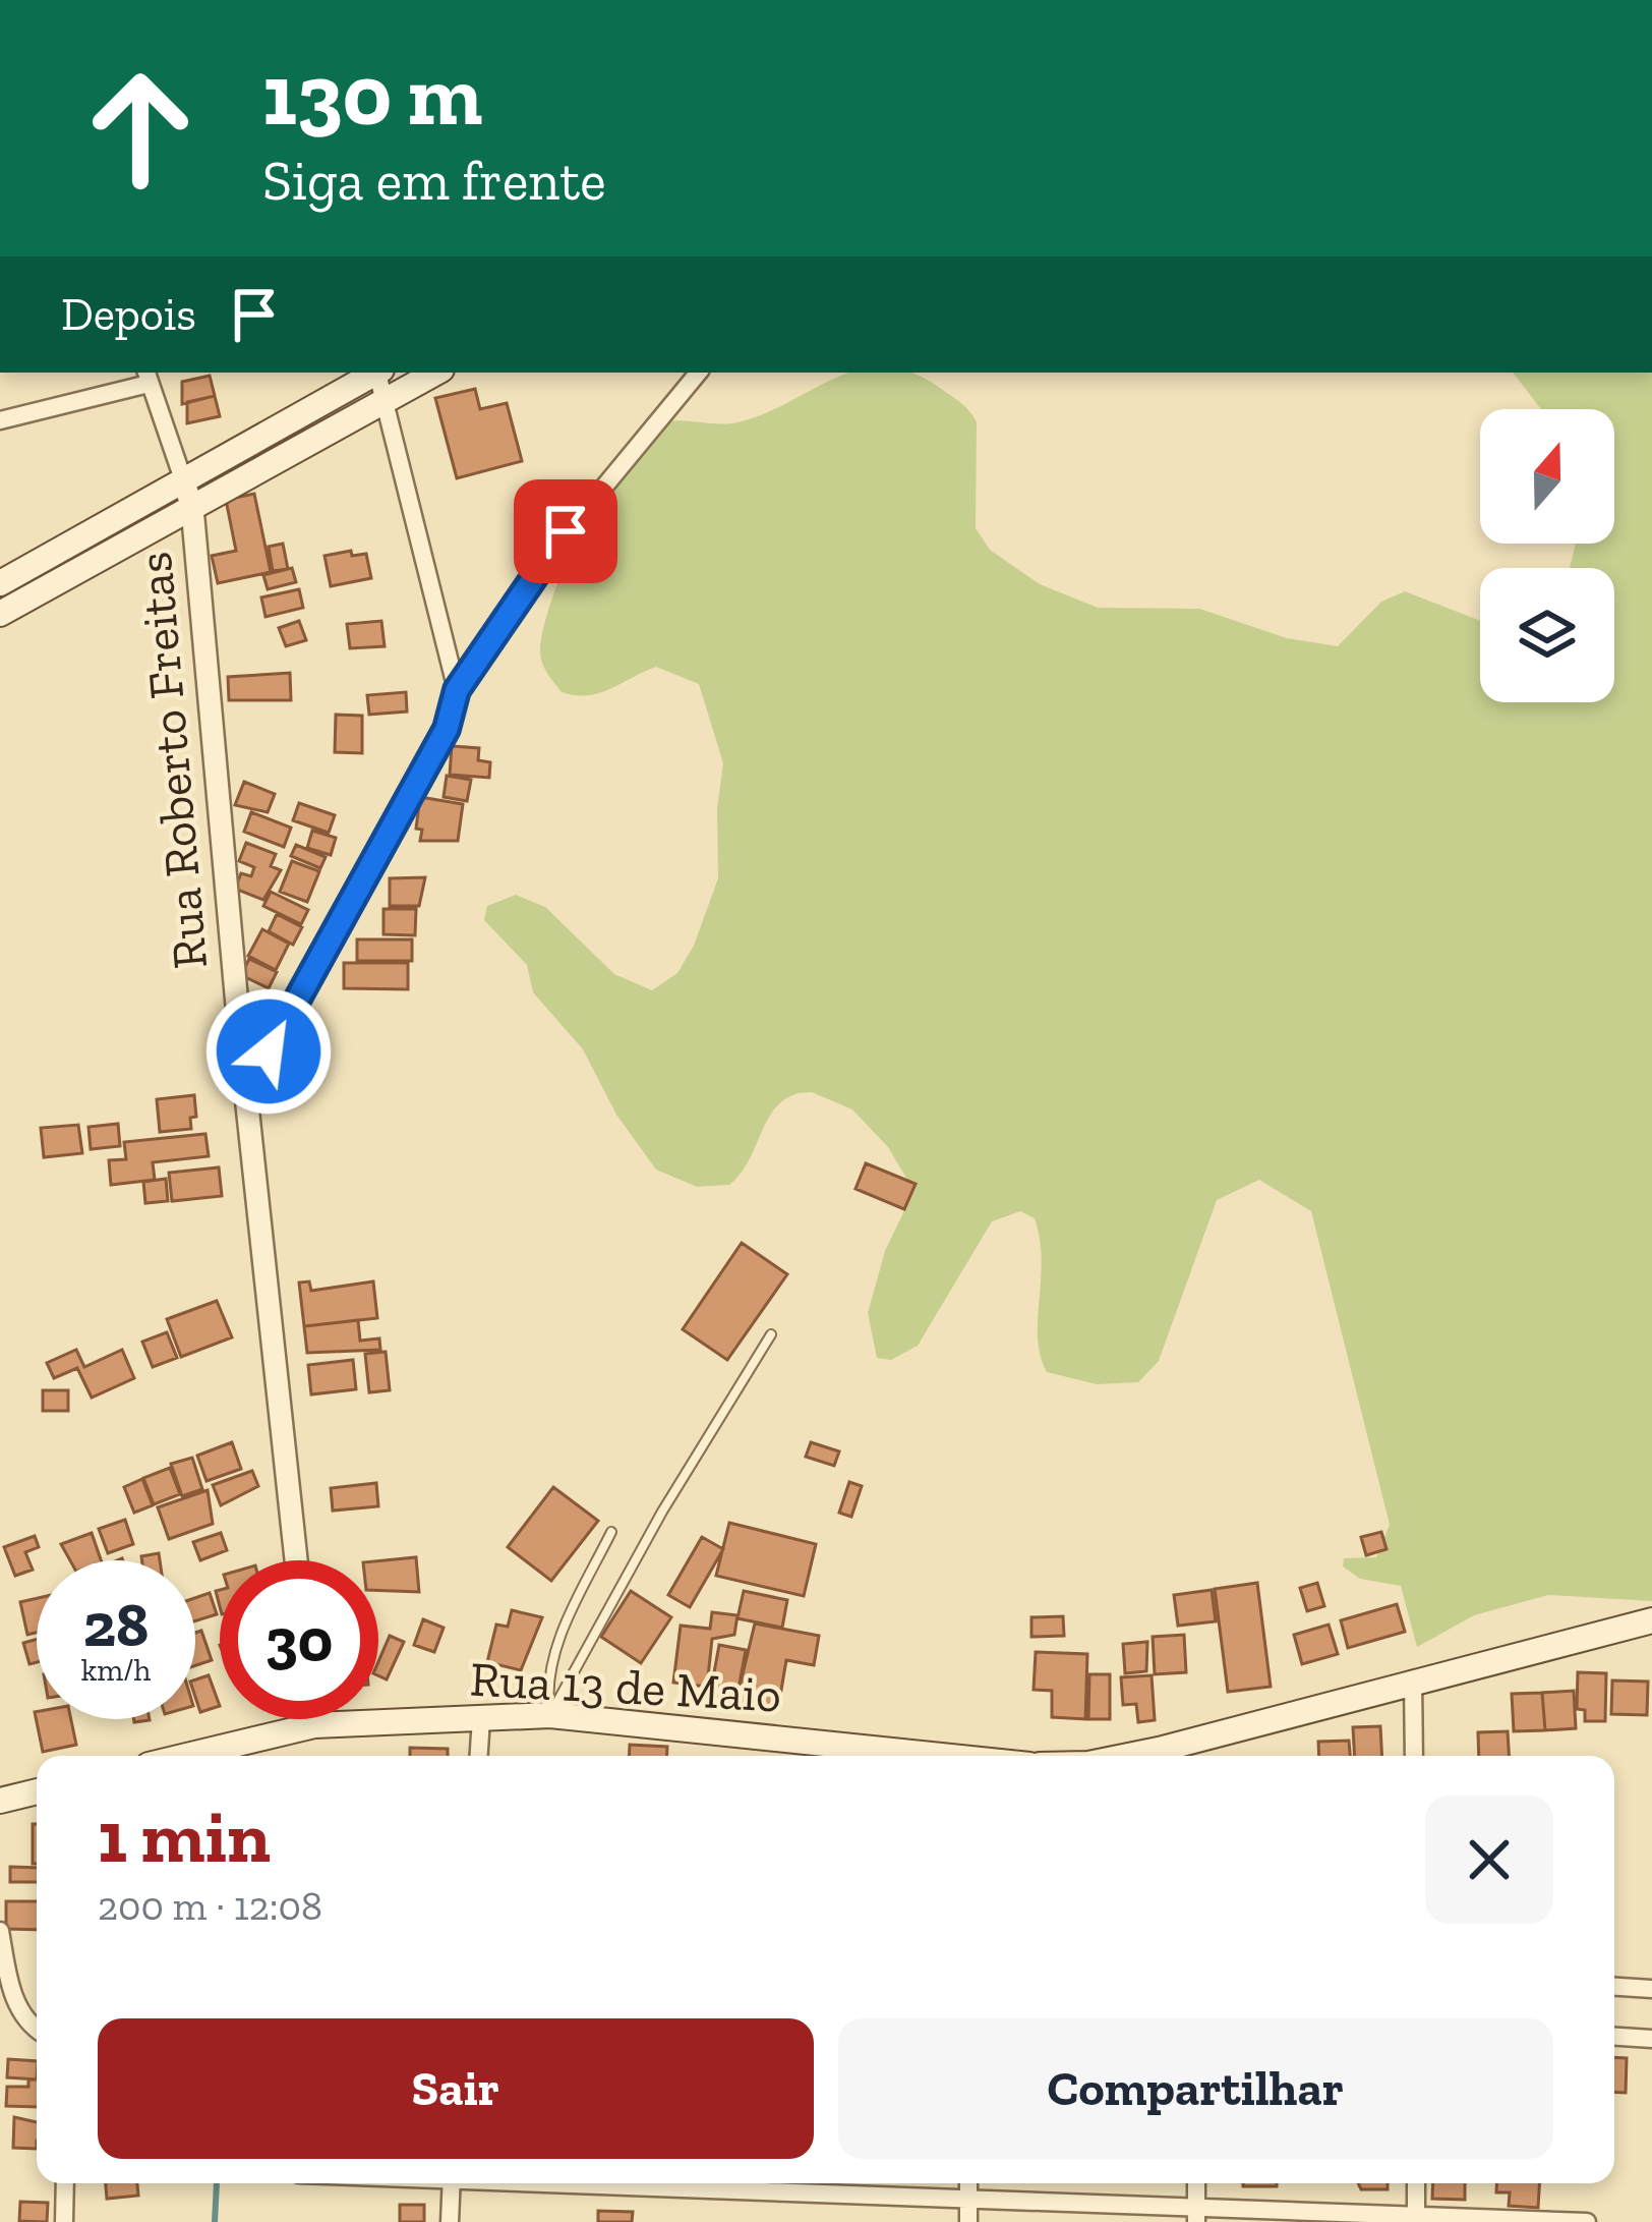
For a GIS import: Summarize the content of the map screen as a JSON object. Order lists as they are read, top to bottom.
{
  "streets": {
    "main road": ["Rua 13 de Maio"],
    "street": ["Rua Roberto Freitas"]
  },
  "north": "top",
  "page": {
    "turn": ["130 m", "Siga em frente"],
    "then": "Depois",
    "speed": "28 km/h",
    "limit": "30",
    "heading": ["1 min", "200 m · 12:08"],
    "buttons": ["Sair", "Compartilhar"]
  }
}
